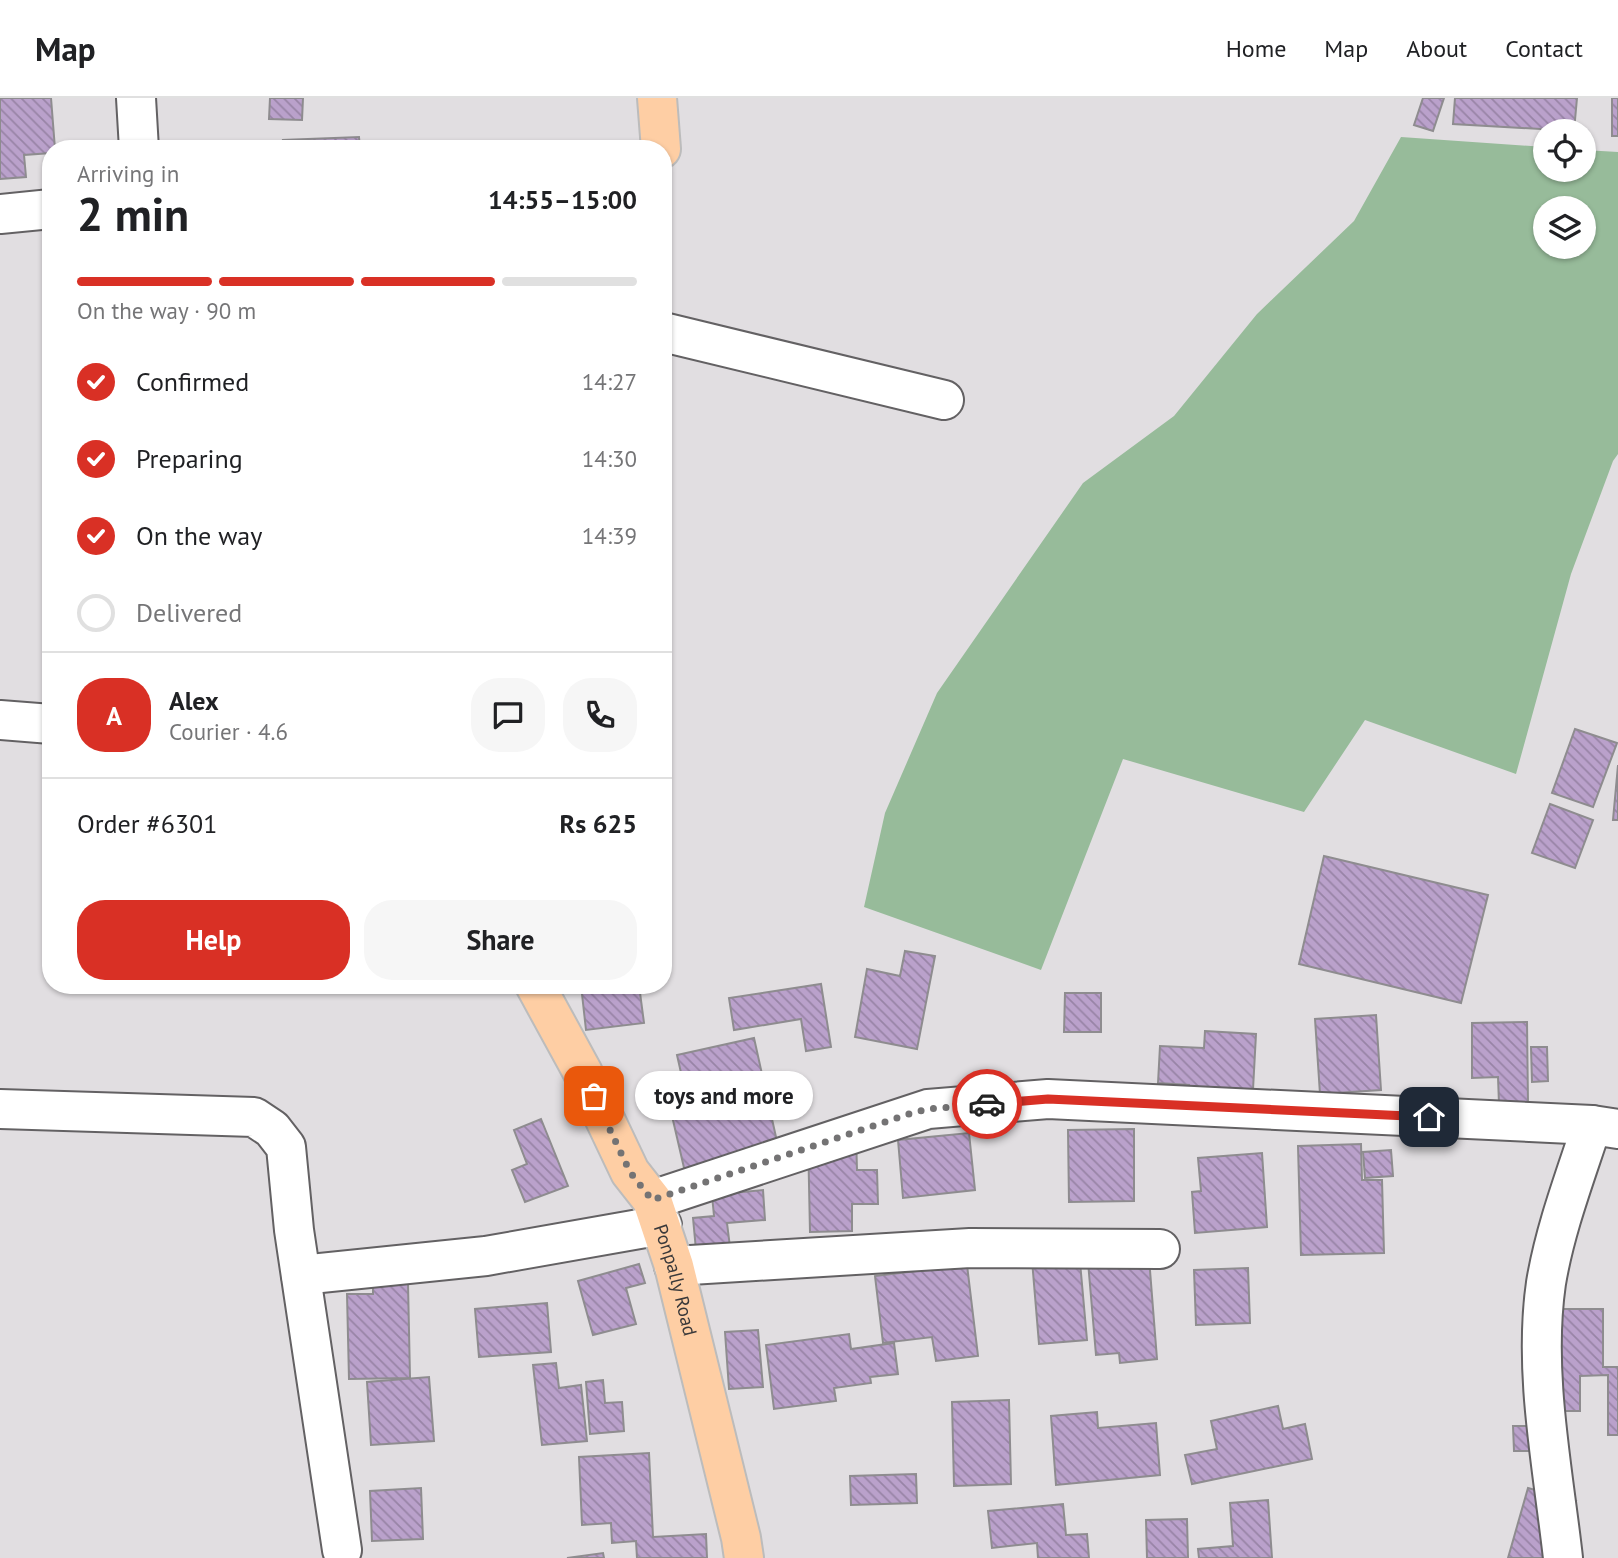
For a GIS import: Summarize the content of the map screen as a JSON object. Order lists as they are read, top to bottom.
{
  "streets": {
    "main road": ["Ponpally Road"]
  },
  "places": ["toys and more"],
  "page": {
    "header": "Map",
    "nav": [
      "Home",
      "Map",
      "About",
      "Contact"
    ],
    "heading": ["2 min", "Arriving in", "14:55–15:00"],
    "panel": [
      "Alex",
      "Courier · 4.6",
      "Order #6301",
      "Rs 625"
    ],
    "bar": "On the way · 90 m",
    "list": [
      ["Confirmed", "14:27"],
      ["Preparing", "14:30"],
      ["On the way", "14:39"],
      "Delivered"
    ],
    "round": "A",
    "buttons": ["Help", "Share"],
    "bubble": "toys and more"
  }
}
